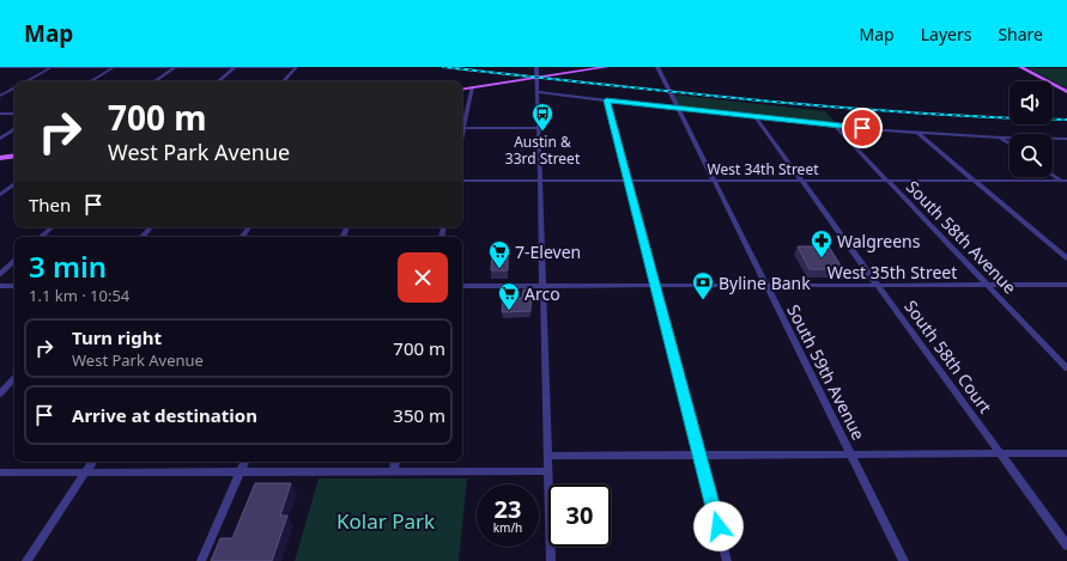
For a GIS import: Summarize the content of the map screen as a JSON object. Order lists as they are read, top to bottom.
{
  "streets": {
    "street": [
      "West 34th Street",
      "South 58th Avenue",
      "West 35th Street",
      "South 58th Court",
      "South 59th Avenue"
    ]
  },
  "crossings": [
    ["West 34th Street", "South 58th Avenue"],
    ["West 34th Street", "South 58th Court"],
    ["West 34th Street", "South 59th Avenue"],
    ["South 58th Avenue", "West 35th Street"],
    ["West 35th Street", "South 58th Court"],
    ["West 35th Street", "South 59th Avenue"]
  ],
  "parks": ["Kolar Park"],
  "places": {
    "bus stop": ["Austin & 33rd Street"],
    "pharmacy": ["Walgreens"],
    "supermarket": ["7-Eleven", "Arco"],
    "bank": ["Byline Bank"]
  },
  "page": {
    "header": "Map",
    "nav": ["Map", "Layers", "Share"],
    "turn": ["700 m", "West Park Avenue"],
    "then": "Then",
    "heading": ["3 min", "1.1 km · 10:54"],
    "list": [
      {
        "name": "Turn right",
        "note": "West Park Avenue",
        "value": "700 m"
      },
      {
        "name": "Arrive at destination",
        "value": "350 m"
      }
    ],
    "speed": "23 km/h",
    "limit": "30"
  }
}
